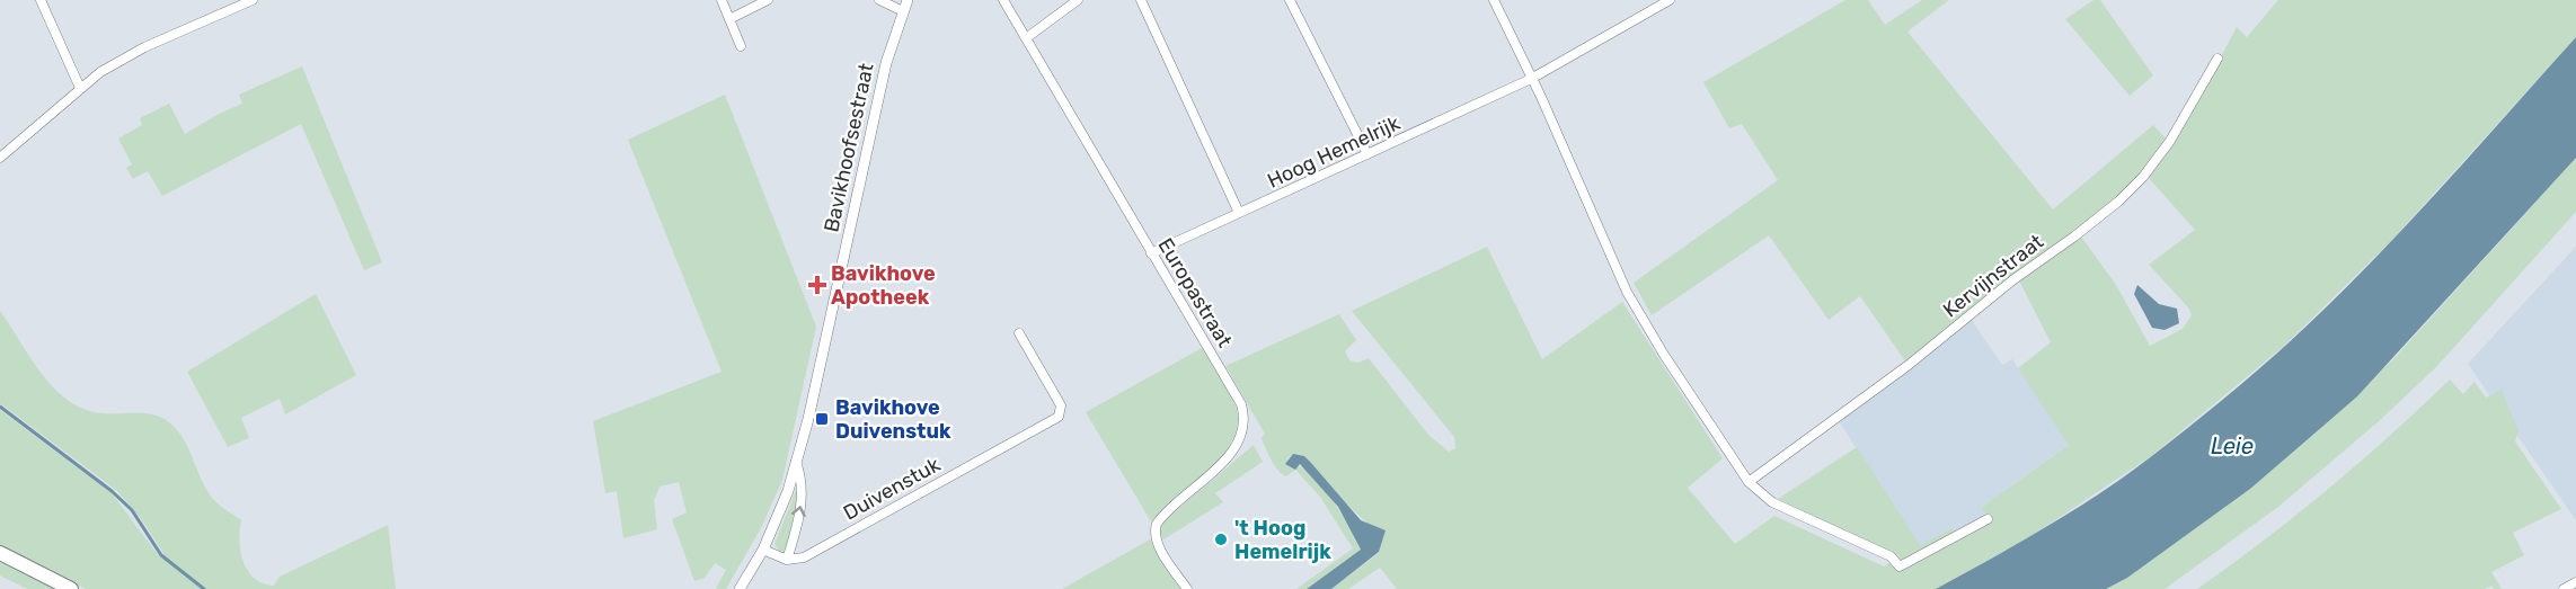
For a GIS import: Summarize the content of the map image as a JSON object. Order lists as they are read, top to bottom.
{
  "streets": {
    "street": [
      "Bavikhoofsestraat",
      "Hoog Hemelrijk",
      "Kervijnstraat",
      "Europastraat",
      "Duivenstuk"
    ]
  },
  "crossings": [
    ["Bavikhoofsestraat", "Duivenstuk"],
    ["Hoog Hemelrijk", "Europastraat"]
  ],
  "water": ["Leie"],
  "places": {
    "health": ["Bavikhove Apotheek"],
    "transit": ["Bavikhove Duivenstuk"],
    "other": ["'t Hoog Hemelrijk"]
  }
}
